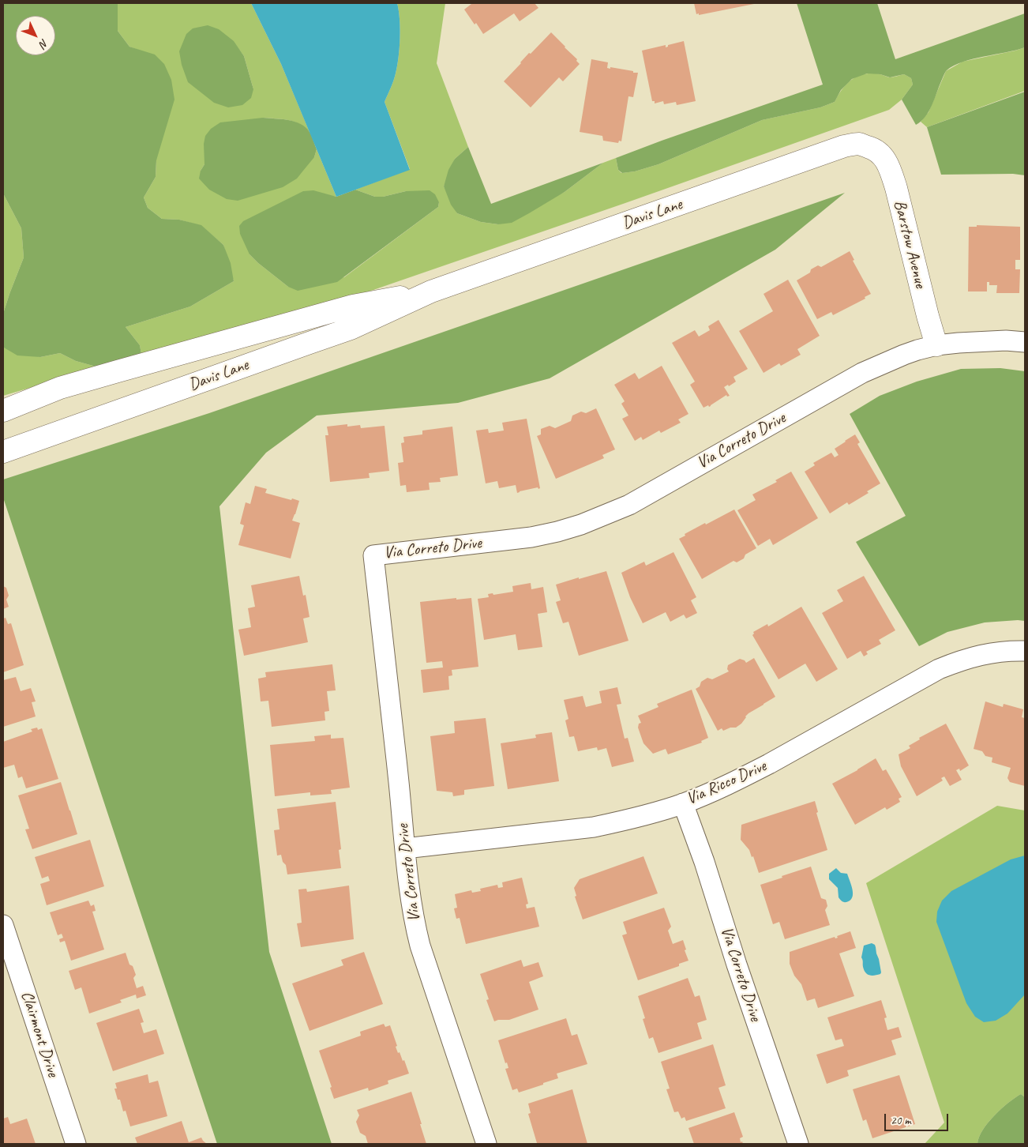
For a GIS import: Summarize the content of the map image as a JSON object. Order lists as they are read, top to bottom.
{
  "streets": {
    "street": [
      "Davis Lane",
      "Barstow Avenue",
      "Via Correto Drive",
      "Via Ricco Drive",
      "Clairmont Drive"
    ]
  },
  "crossings": [
    ["Davis Lane", "Barstow Avenue"],
    ["Barstow Avenue", "Via Correto Drive"],
    ["Via Correto Drive", "Via Ricco Drive"]
  ],
  "scale_bar": "20 m",
  "north": "bottom right"
}
